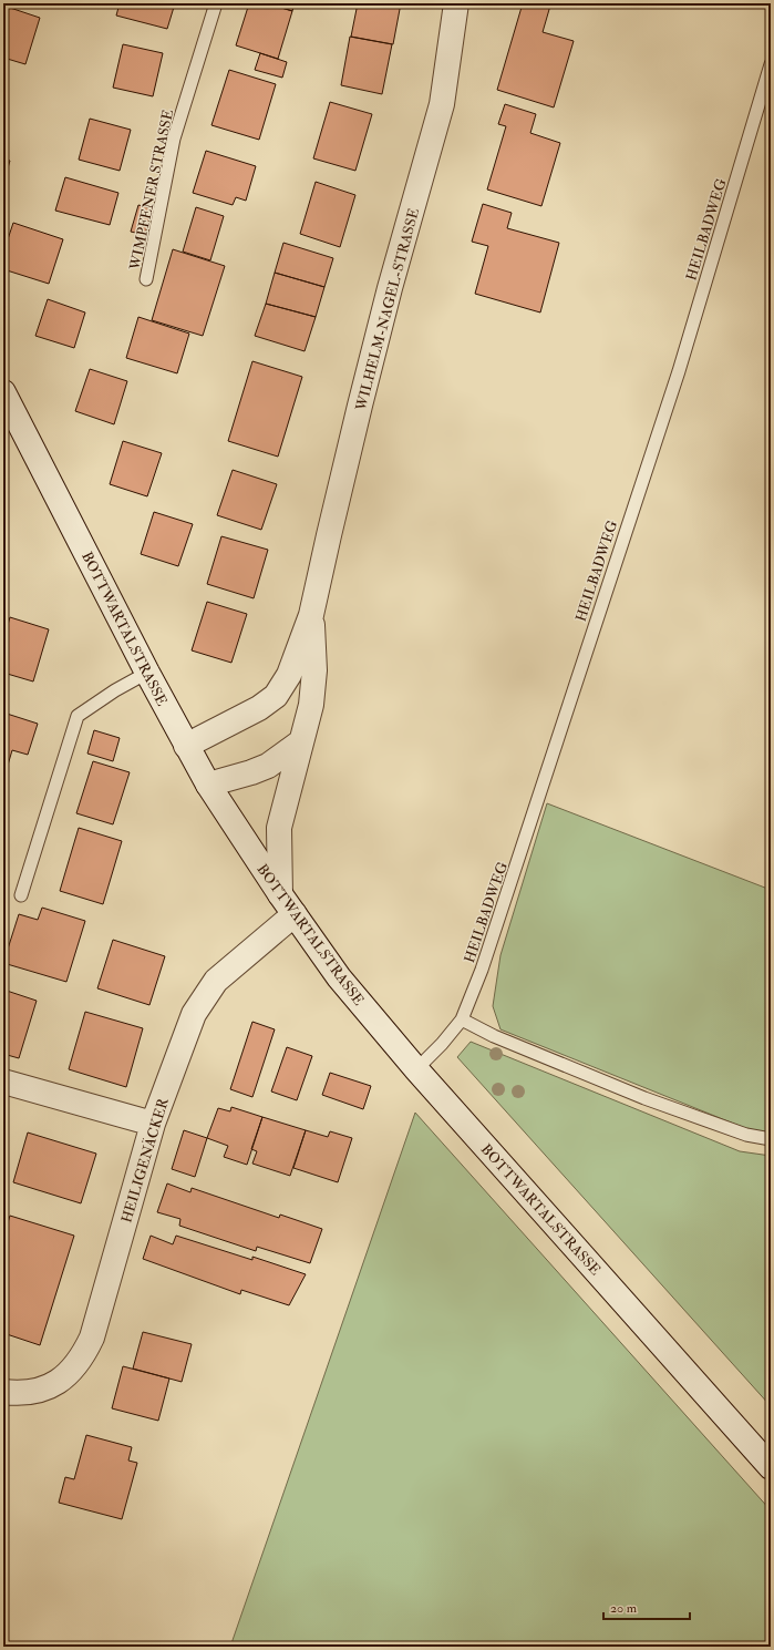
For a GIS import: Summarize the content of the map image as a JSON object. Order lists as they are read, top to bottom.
{
  "streets": {
    "street": ["WILHELM-NAGEL-STRASSE", "BOTTWARTALSTRASSE", "HEILIGENÄCKER"],
    "lane": ["WIMPFENER STRASSE", "HEILBADWEG"]
  },
  "crossings": [
    ["HEILBADWEG", "BOTTWARTALSTRASSE"],
    ["WILHELM-NAGEL-STRASSE", "BOTTWARTALSTRASSE"],
    ["BOTTWARTALSTRASSE", "HEILIGENÄCKER"]
  ],
  "scale_bar": "20 m"
}
